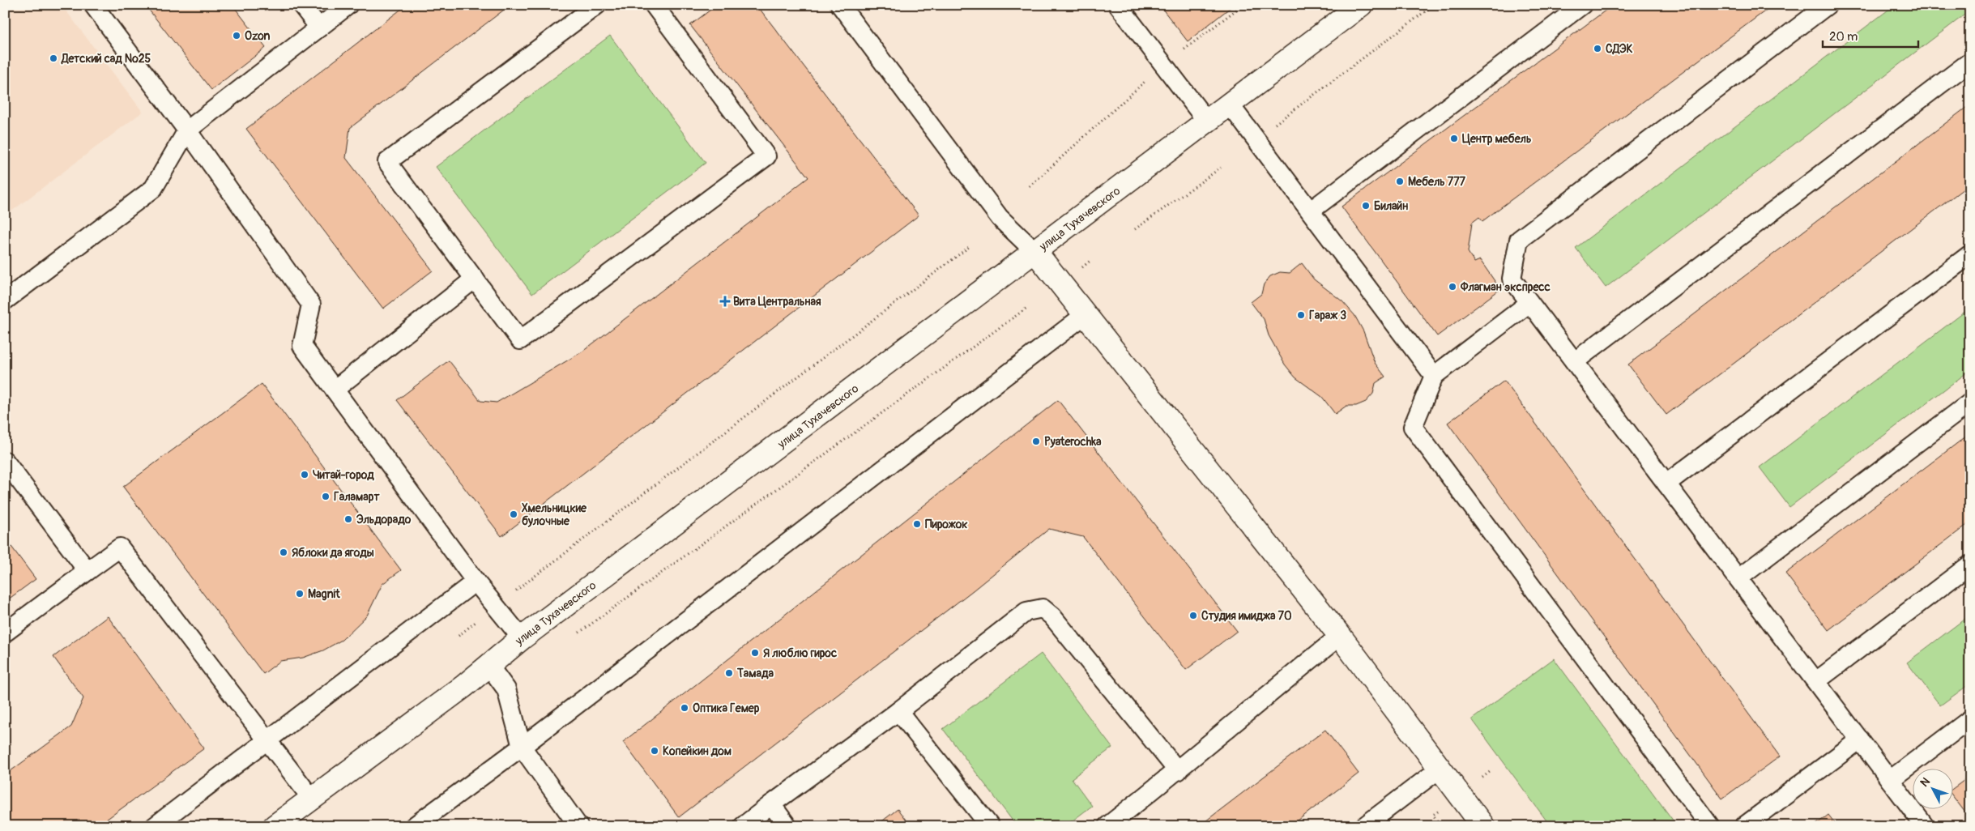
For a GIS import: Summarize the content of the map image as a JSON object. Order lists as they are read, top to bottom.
{
  "streets": {
    "main road": ["улица Тухачевского"]
  },
  "places": {
    "other": [
      "Ozon",
      "СДЭК",
      "Детский сад №25",
      "Центр мебель",
      "Мебель 777",
      "Билайн",
      "Флагман экспресс",
      "Гараж 3",
      "Pyaterochka",
      "Читай-город",
      "Галамарт",
      "Хмельницкие булочные",
      "Эльдорадо",
      "Пирожок",
      "Яблоки да ягоды",
      "Magnit",
      "Студия имиджа 70",
      "Я люблю гирос",
      "Тамада",
      "Оптика Гемер",
      "Копейкин дом"
    ],
    "health": ["Вита Центральная"]
  },
  "scale_bar": "20 m",
  "north": "top left"
}
